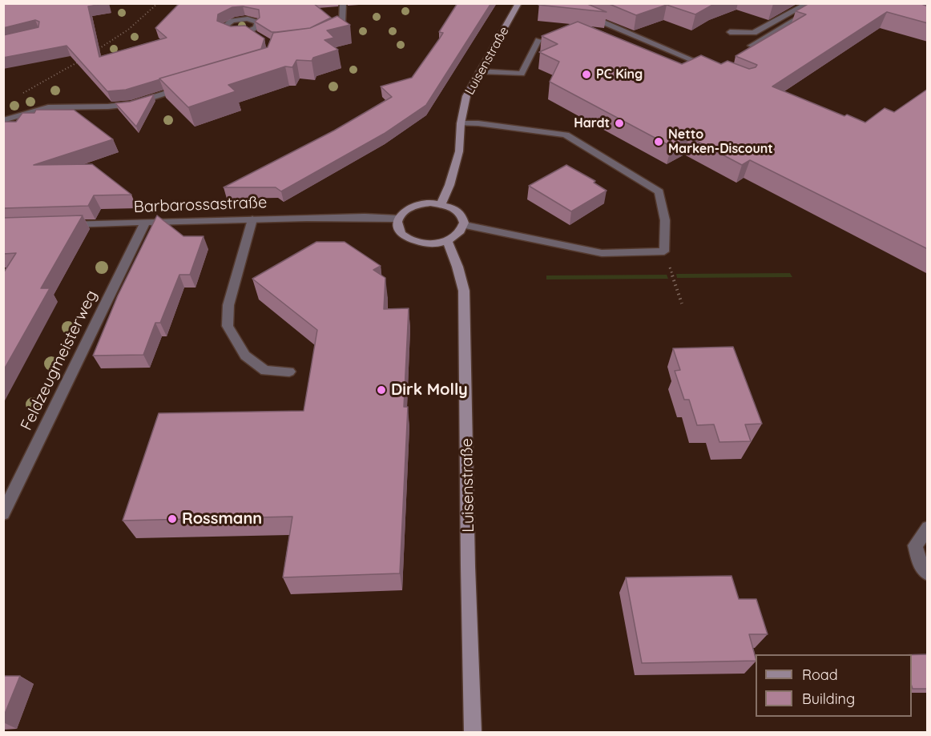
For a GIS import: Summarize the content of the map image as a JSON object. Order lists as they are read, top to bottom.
{
  "streets": {
    "main road": ["Luisenstraße"],
    "street": ["Barbarossastraße", "Feldzeugmeisterweg"]
  },
  "crossings": [
    ["Luisenstraße", "Barbarossastraße"],
    ["Barbarossastraße", "Feldzeugmeisterweg"]
  ],
  "places": [
    "PC King",
    "Hardt",
    "Netto Marken-Discount",
    "Dirk Molly",
    "Rossmann"
  ],
  "legend": ["Road", "Building"]
}
